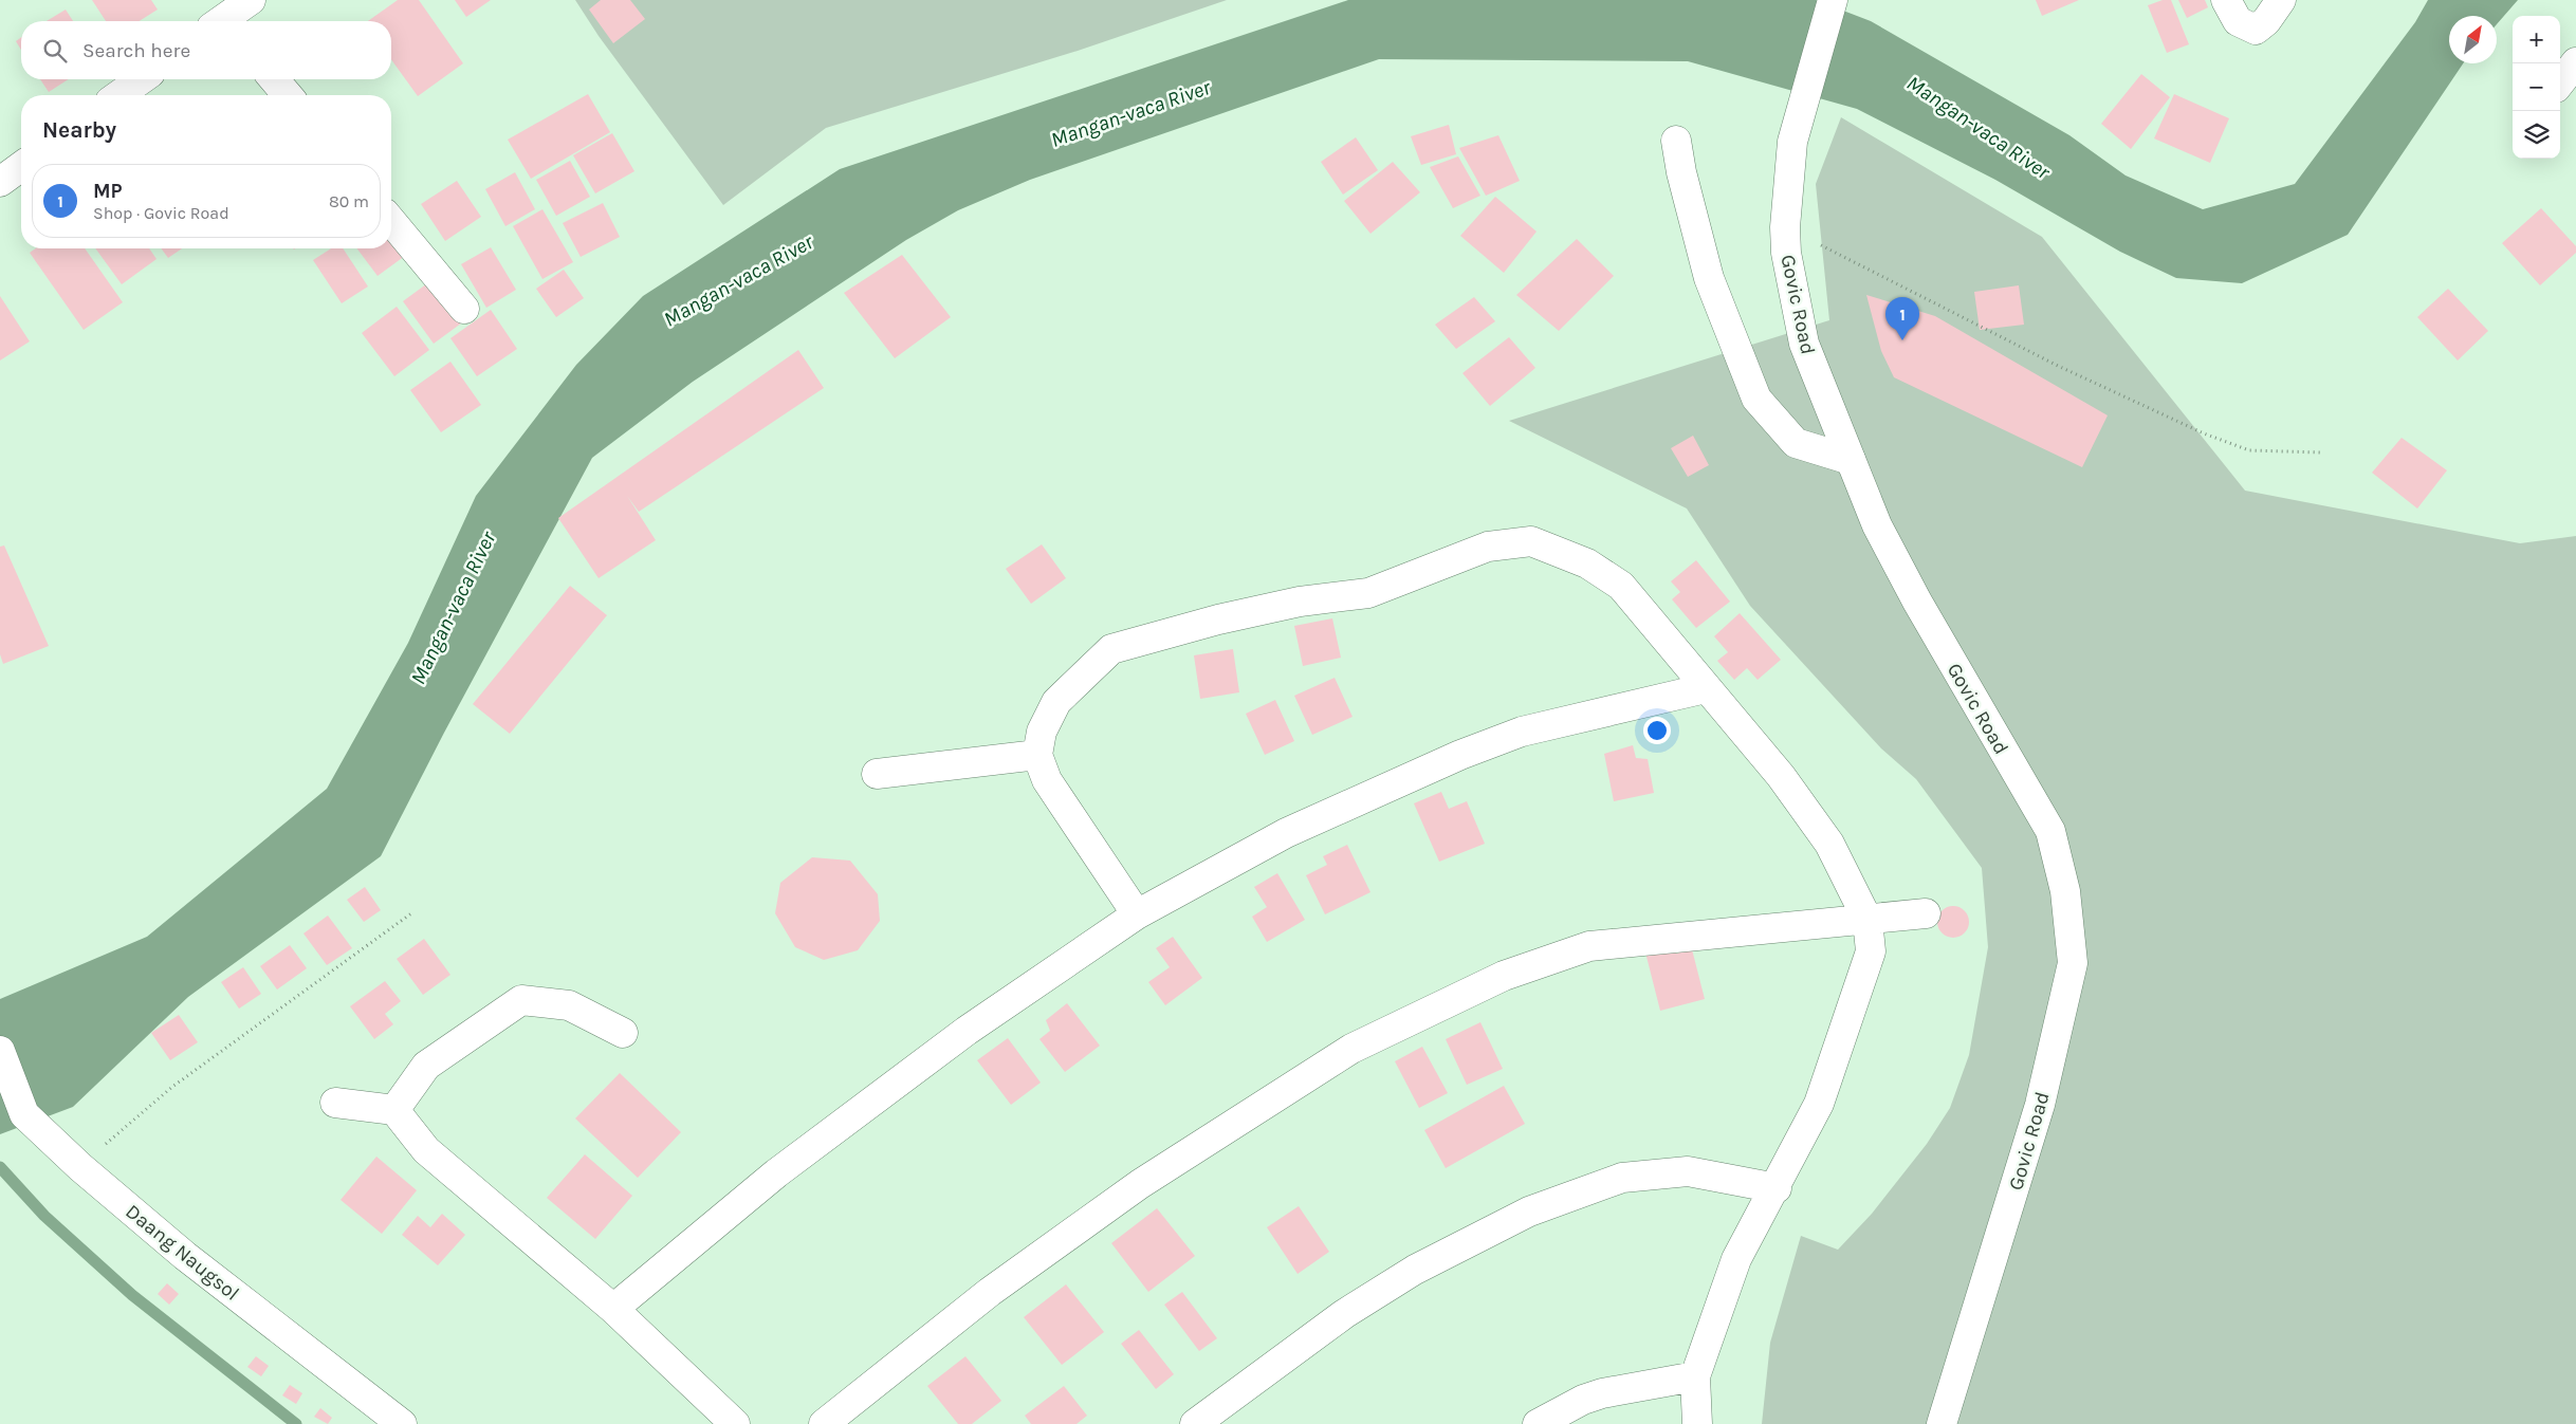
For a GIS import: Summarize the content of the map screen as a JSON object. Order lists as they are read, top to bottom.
{
  "streets": {
    "street": ["Govic Road", "Daang Naugsol"]
  },
  "water": ["Mangan-vaca River"],
  "north": "top right",
  "page": {
    "map_buttons": ["+", "−"],
    "search": "Search here",
    "heading": "Nearby",
    "list": [
      {
        "mark": "1",
        "name": "MP",
        "note": "Shop · Govic Road",
        "value": "80 m"
      }
    ],
    "pins": "1"
  }
}
